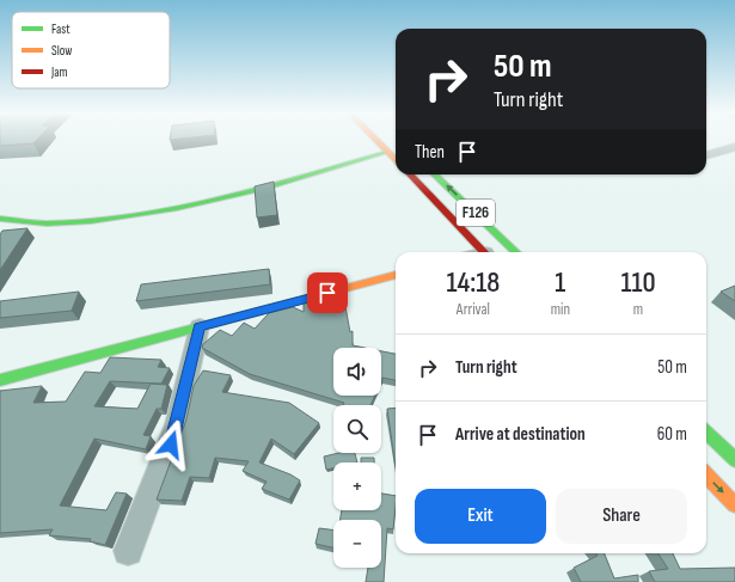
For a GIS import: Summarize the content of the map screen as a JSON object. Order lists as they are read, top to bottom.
{
  "streets": {
    "street": ["F126"]
  },
  "legend": ["Fast", "Slow", "Jam"],
  "page": {
    "turn": ["50 m", "Turn right"],
    "then": "Then",
    "eta": [
      "14:18",
      "Arrival",
      "1",
      "min",
      "110",
      "m"
    ],
    "list": [
      {
        "name": "Turn right",
        "value": "50 m"
      },
      {
        "name": "Arrive at destination",
        "value": "60 m"
      }
    ],
    "map_buttons": ["+", "−"],
    "buttons": ["Exit", "Share"]
  }
}
